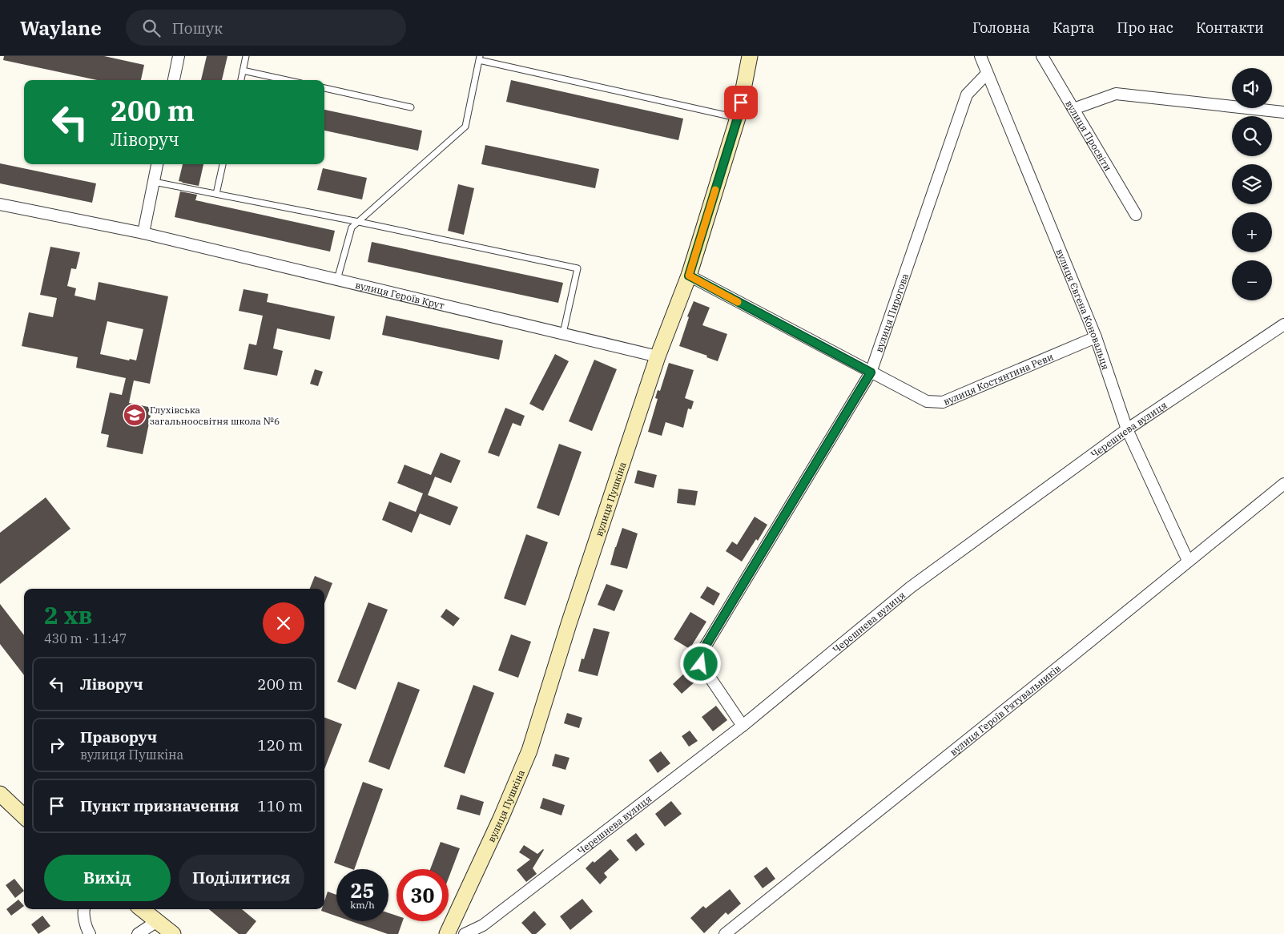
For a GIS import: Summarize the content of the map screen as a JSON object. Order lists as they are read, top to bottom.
{
  "streets": {
    "street": [
      "вулиця Просвіти",
      "вулиця Героїв Крут",
      "вулиця Євгена Коновальця",
      "вулиця Пирогова",
      "вулиця Костянтина Реви",
      "Черешнева вулиця",
      "вулиця Пушкіна",
      "вулиця Героїв Рятувальників"
    ]
  },
  "crossings": [
    ["вулиця Героїв Крут", "вулиця Пушкіна"],
    ["вулиця Євгена Коновальця", "вулиця Пирогова"],
    ["вулиця Євгена Коновальця", "вулиця Костянтина Реви"],
    ["вулиця Євгена Коновальця", "Черешнева вулиця"],
    ["вулиця Євгена Коновальця", "вулиця Героїв Рятувальників"],
    ["вулиця Пирогова", "вулиця Костянтина Реви"],
    ["вулиця Пирогова", "Черешнева вулиця"],
    ["вулиця Костянтина Реви", "вулиця Пушкіна"]
  ],
  "places": {
    "school or university": ["Глухівська загальноосвітня школа №6"]
  },
  "page": {
    "header": "Waylane",
    "search": "Пошук",
    "nav": [
      "Головна",
      "Карта",
      "Про нас",
      "Контакти"
    ],
    "map_buttons": ["+", "−"],
    "turn": ["200 m", "Ліворуч"],
    "heading": ["2 хв", "430 m · 11:47"],
    "list": [
      {
        "name": "Ліворуч",
        "value": "200 m"
      },
      {
        "name": "Праворуч",
        "note": "вулиця Пушкіна",
        "value": "120 m"
      },
      {
        "name": "Пункт призначення",
        "value": "110 m"
      }
    ],
    "buttons": ["Вихід", "Поділитися"],
    "speed": "25 km/h",
    "limit": "30"
  }
}
